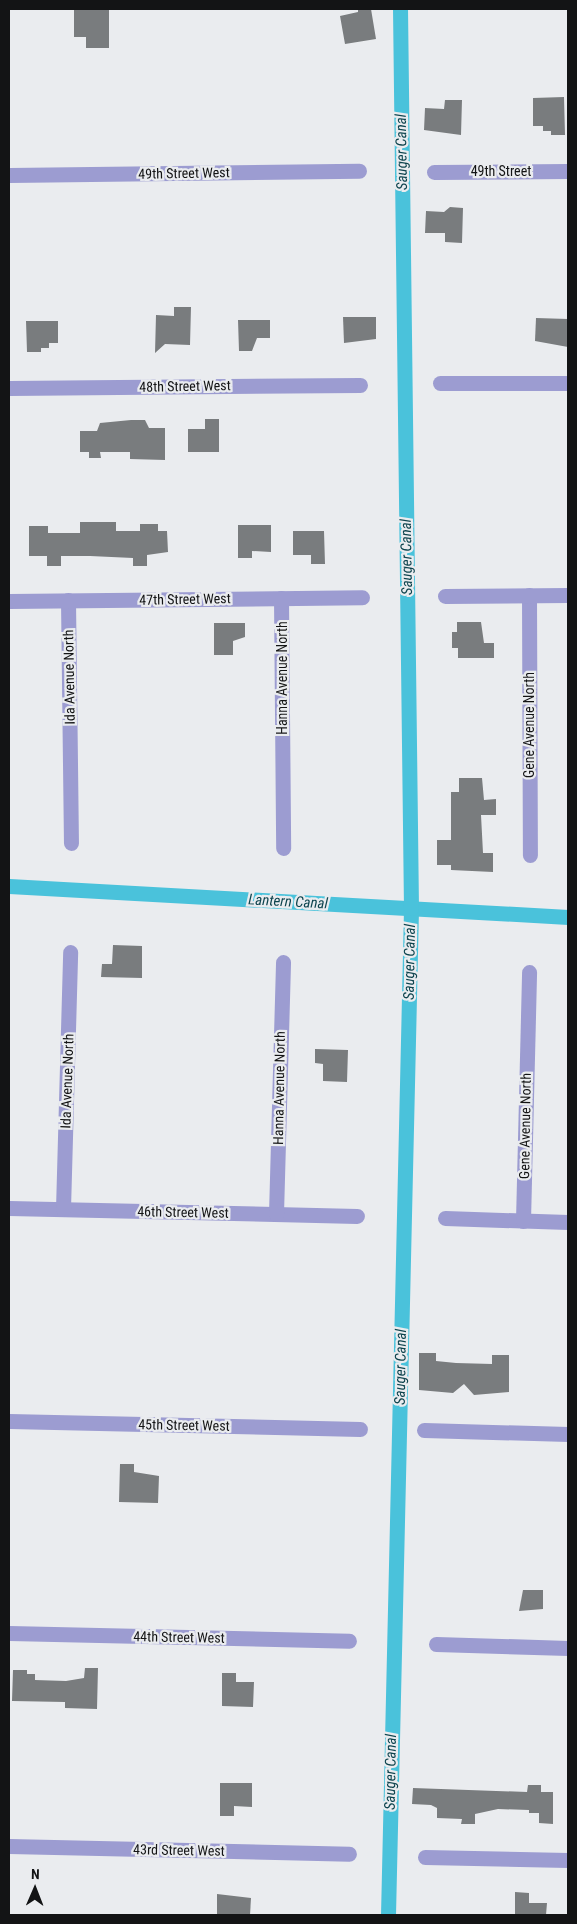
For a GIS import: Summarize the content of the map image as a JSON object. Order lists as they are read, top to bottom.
{
  "streets": {
    "street": [
      "49th Street",
      "49th Street West",
      "48th Street West",
      "47th Street West",
      "Ida Avenue North",
      "Hanna Avenue North",
      "Gene Avenue North",
      "46th Street West",
      "45th Street West",
      "44th Street West",
      "43rd Street West"
    ]
  },
  "crossings": [
    ["47th Street West", "Ida Avenue North"],
    ["47th Street West", "Hanna Avenue North"],
    ["Ida Avenue North", "46th Street West"],
    ["Hanna Avenue North", "46th Street West"]
  ],
  "water": ["Sauger Canal", "Lantern Canal"],
  "north": "top"
}
